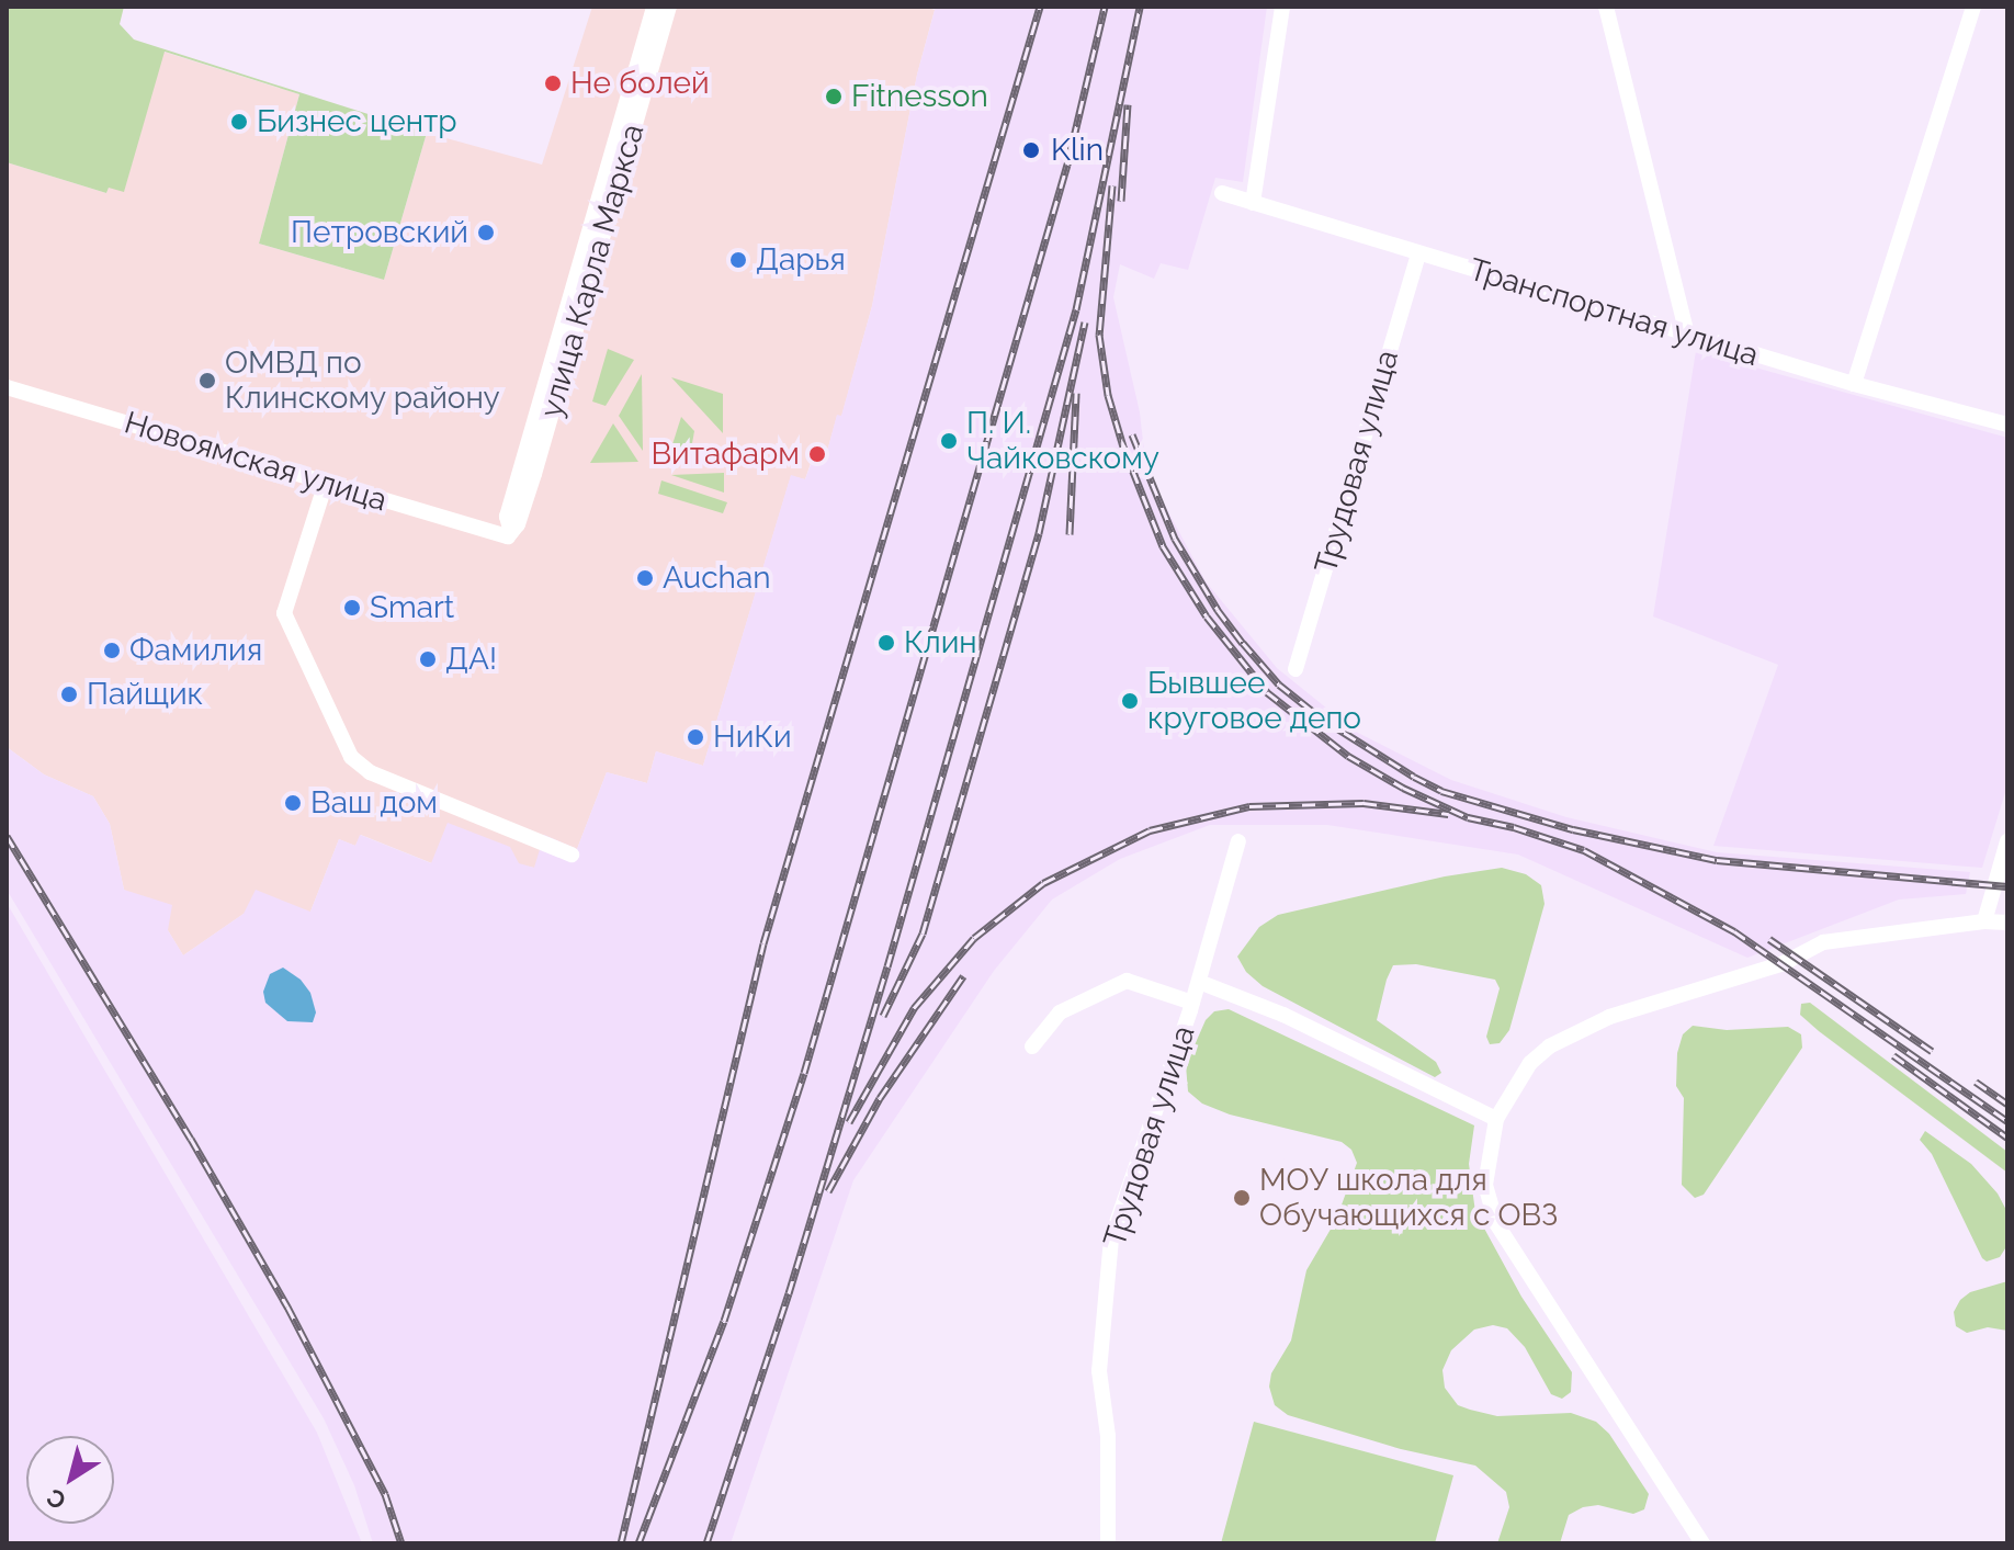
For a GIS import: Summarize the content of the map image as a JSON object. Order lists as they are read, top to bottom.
{
  "streets": {
    "street": [
      "улица Карла Маркса",
      "Транспортная улица",
      "Новоямская улица",
      "Трудовая улица"
    ]
  },
  "crossings": [
    ["улица Карла Маркса", "Новоямская улица"],
    ["Транспортная улица", "Трудовая улица"]
  ],
  "places": [
    "Не болей",
    "Fitnesson",
    "Бизнес центр",
    "Klin",
    "Петровский",
    "Дарья",
    "ОМВД по Клинскому району",
    "П. И. Чайковскому",
    "Витафарм",
    "Auchan",
    "Smart",
    "Клин",
    "Фамилия",
    "ДА!",
    "Пайщик",
    "Бывшее круговое депо",
    "НиКи",
    "Ваш дом",
    "МОУ школа для Обучающихся с ОВЗ"
  ],
  "north": "bottom left"
}
